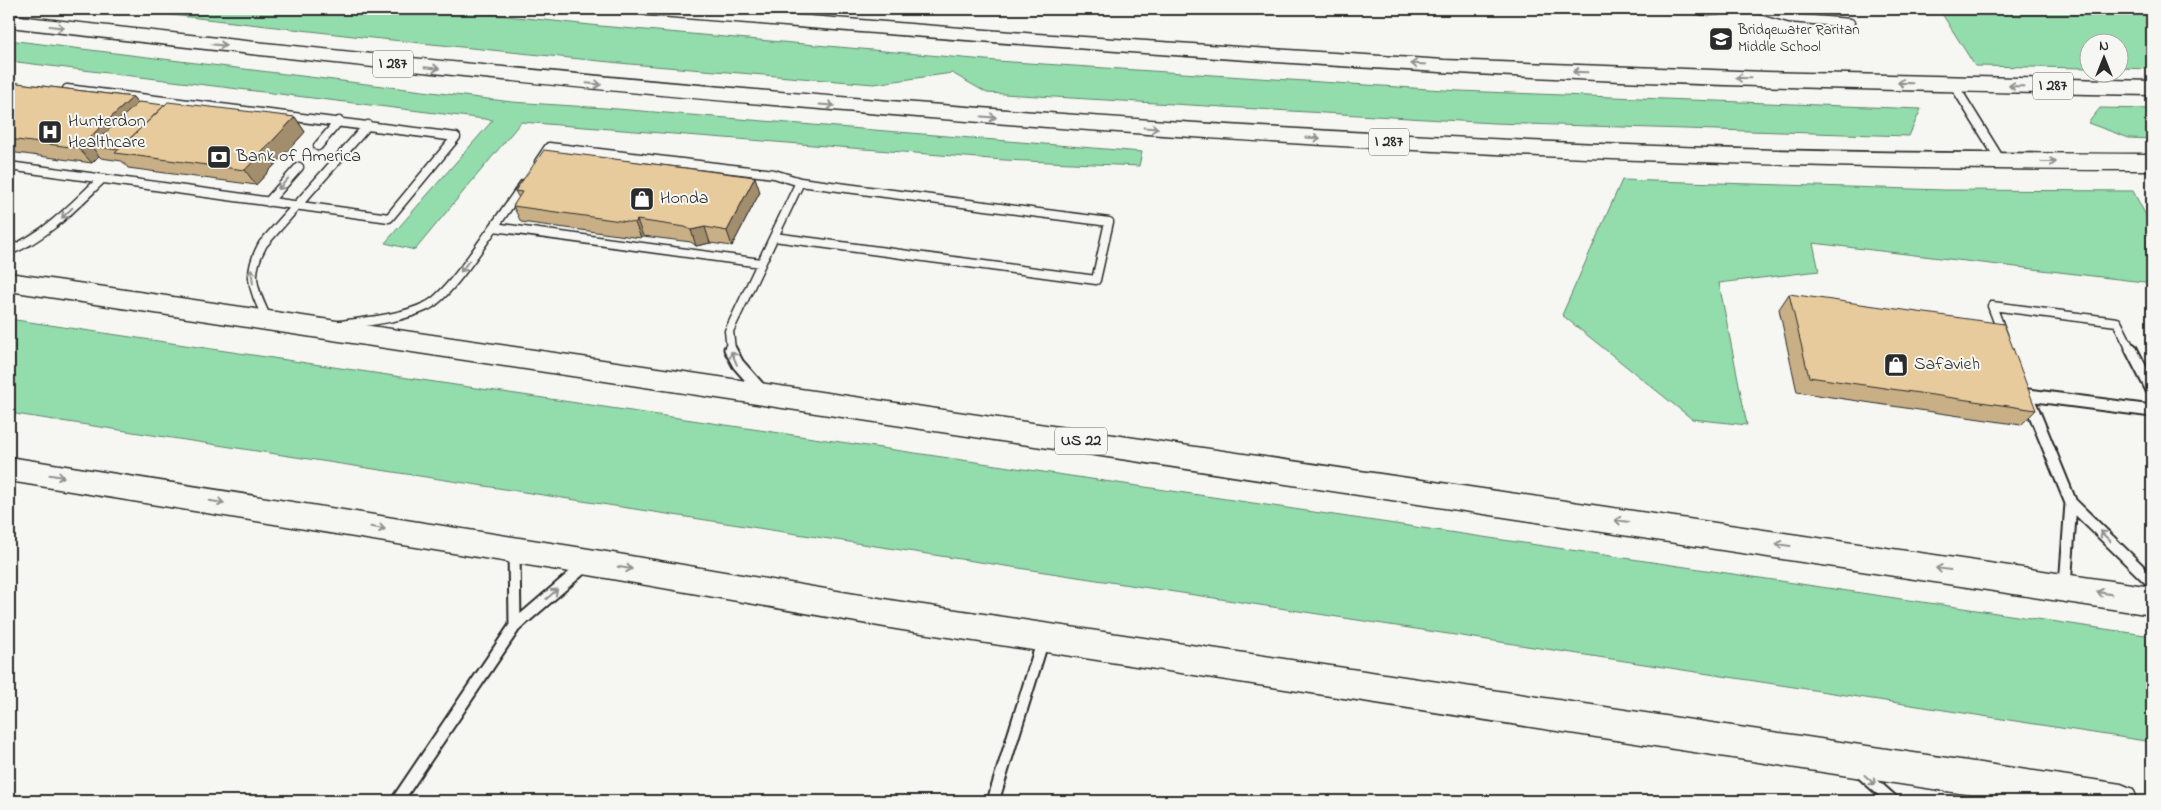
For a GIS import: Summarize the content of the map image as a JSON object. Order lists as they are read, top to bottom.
{
  "streets": {
    "highway": ["I 287", "US 22"]
  },
  "places": {
    "school or university": ["Bridgewater Raritan Middle School"],
    "hospital": ["Hunterdon Healthcare"],
    "bank": ["Bank of America"],
    "shop": ["Honda", "Safavieh"]
  },
  "north": "top"
}
